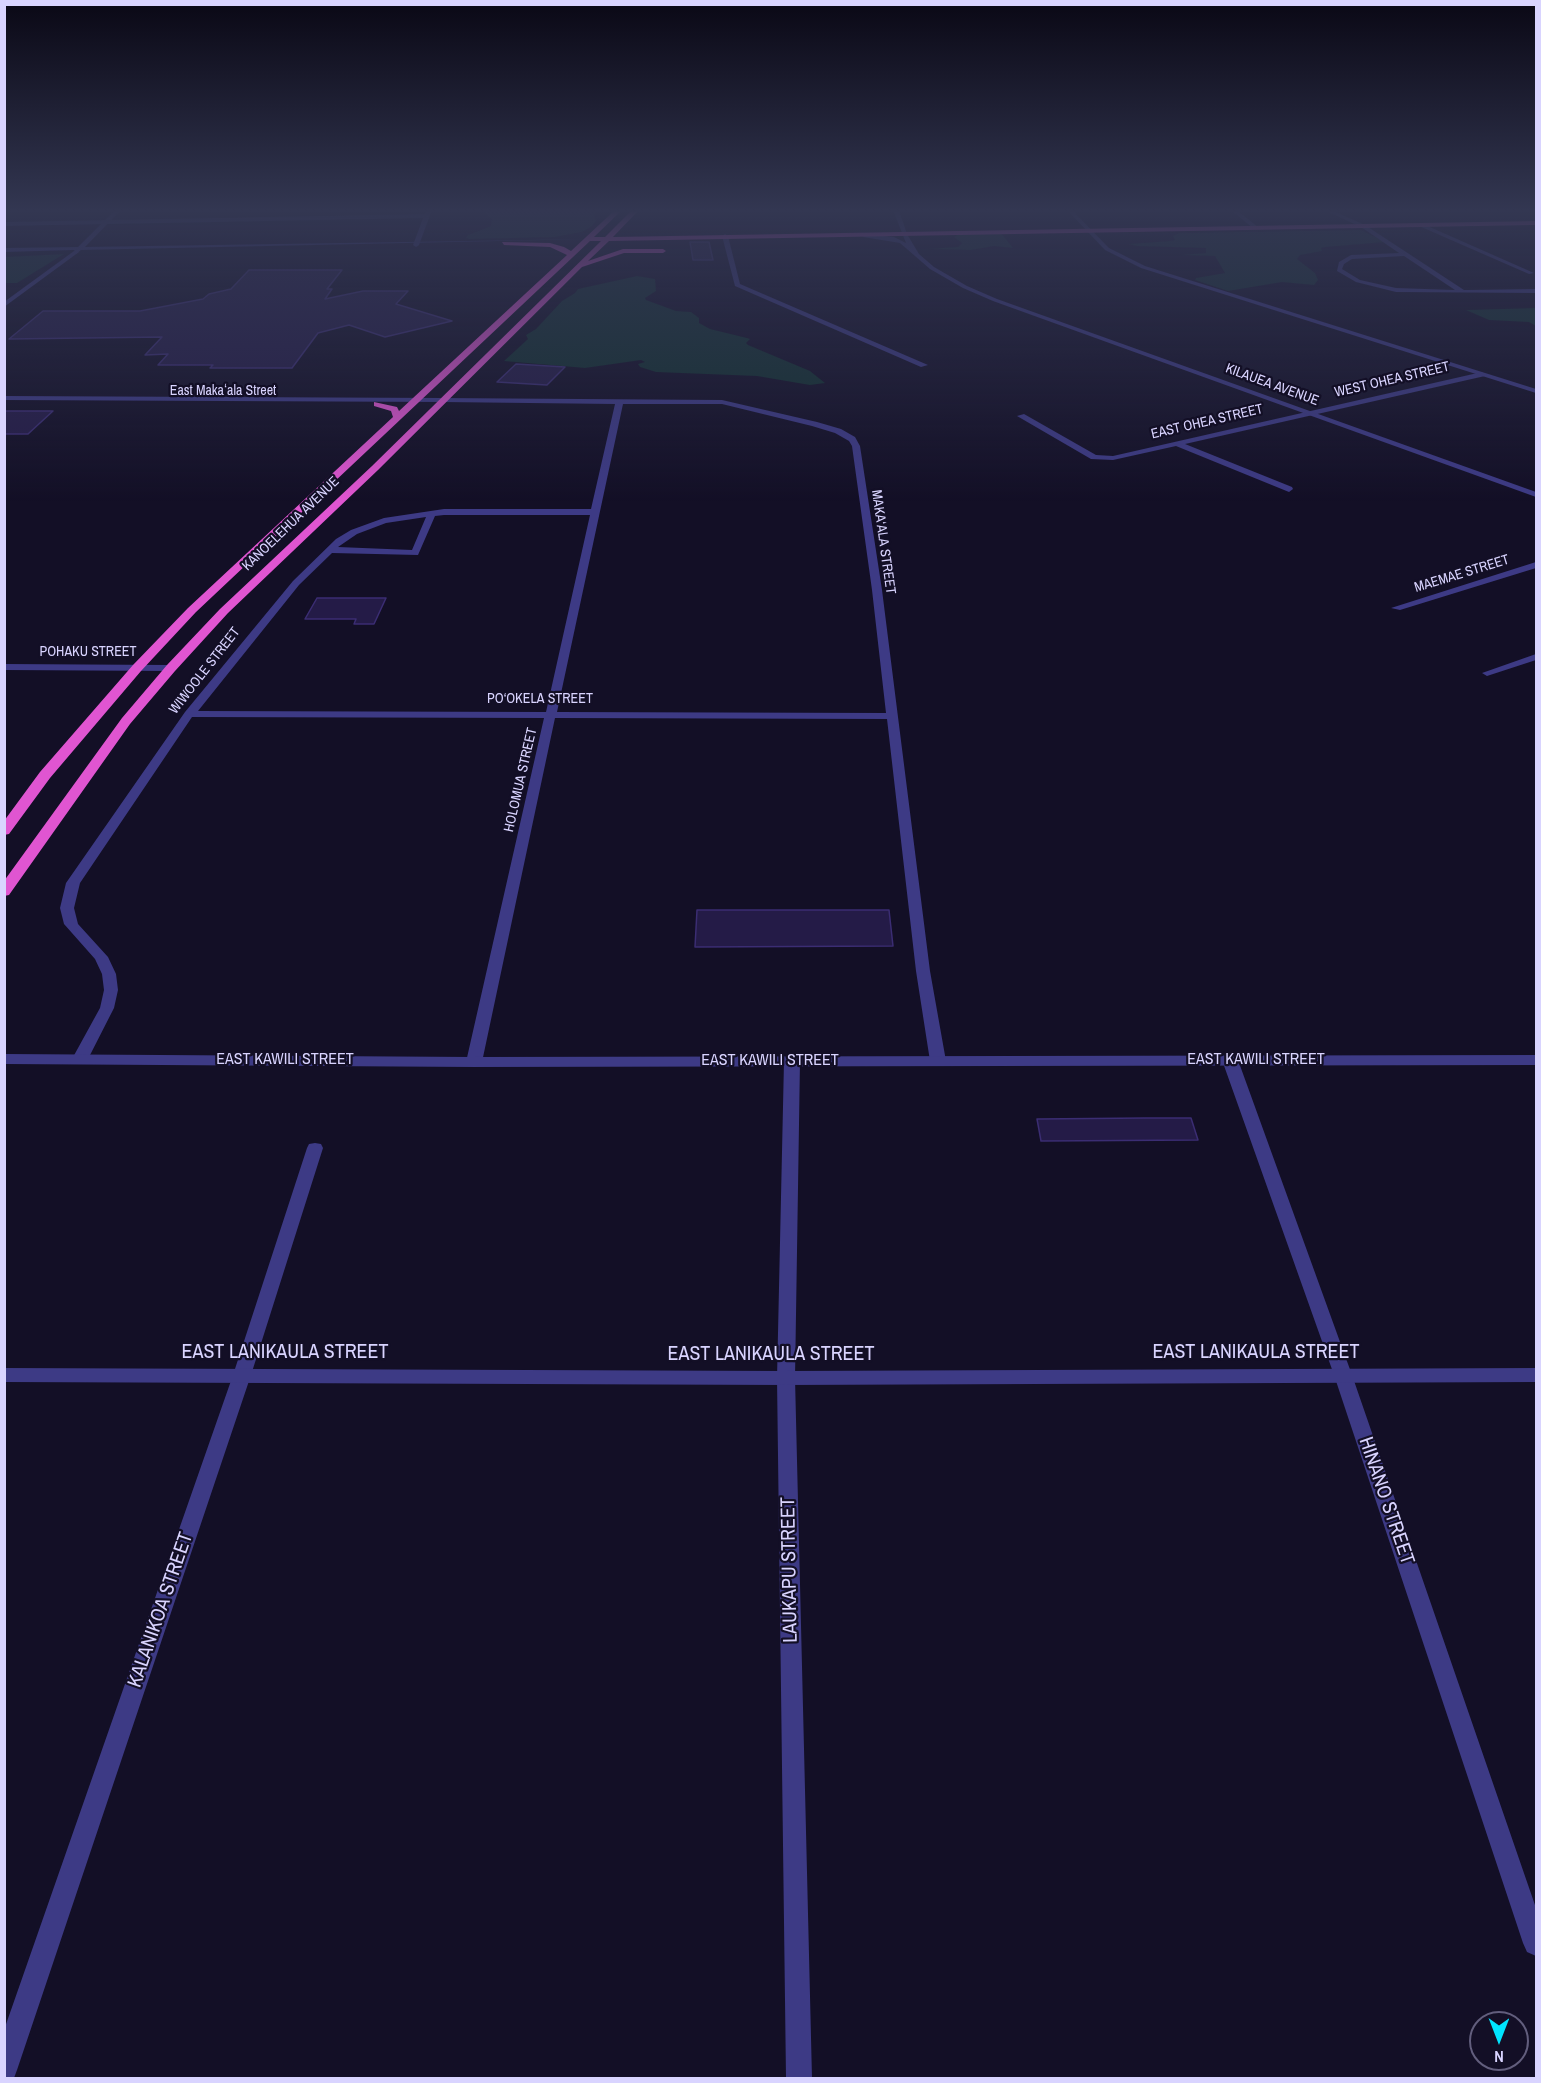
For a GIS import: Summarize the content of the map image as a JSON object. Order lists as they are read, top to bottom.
{
  "streets": {
    "highway": ["KANOELEHUA AVENUE"],
    "street": [
      "WEST OHEA STREET",
      "KILAUEA AVENUE",
      "East Makaʻala Street",
      "EAST OHEA STREET",
      "MAKA‘ALA STREET",
      "MAEMAE STREET",
      "POHAKU STREET",
      "WIWOOLE STREET",
      "PO‘OKELA STREET",
      "HOLOMUA STREET",
      "EAST KAWILI STREET",
      "EAST LANIKAULA STREET",
      "HINANO STREET",
      "LAUKAPU STREET",
      "KALANIKOA STREET"
    ]
  },
  "crossings": [
    ["WEST OHEA STREET", "KILAUEA AVENUE"],
    ["WEST OHEA STREET", "EAST OHEA STREET"],
    ["KILAUEA AVENUE", "EAST OHEA STREET"],
    ["East Makaʻala Street", "KANOELEHUA AVENUE"],
    ["East Makaʻala Street", "MAKA‘ALA STREET"],
    ["KANOELEHUA AVENUE", "MAKA‘ALA STREET"],
    ["KANOELEHUA AVENUE", "POHAKU STREET"],
    ["MAKA‘ALA STREET", "PO‘OKELA STREET"],
    ["MAKA‘ALA STREET", "HOLOMUA STREET"],
    ["MAKA‘ALA STREET", "EAST KAWILI STREET"],
    ["WIWOOLE STREET", "PO‘OKELA STREET"],
    ["WIWOOLE STREET", "HOLOMUA STREET"],
    ["WIWOOLE STREET", "EAST KAWILI STREET"],
    ["PO‘OKELA STREET", "HOLOMUA STREET"],
    ["HOLOMUA STREET", "EAST KAWILI STREET"],
    ["EAST KAWILI STREET", "HINANO STREET"],
    ["EAST KAWILI STREET", "LAUKAPU STREET"],
    ["EAST LANIKAULA STREET", "HINANO STREET"],
    ["EAST LANIKAULA STREET", "LAUKAPU STREET"],
    ["EAST LANIKAULA STREET", "KALANIKOA STREET"]
  ],
  "north": "bottom"
}
